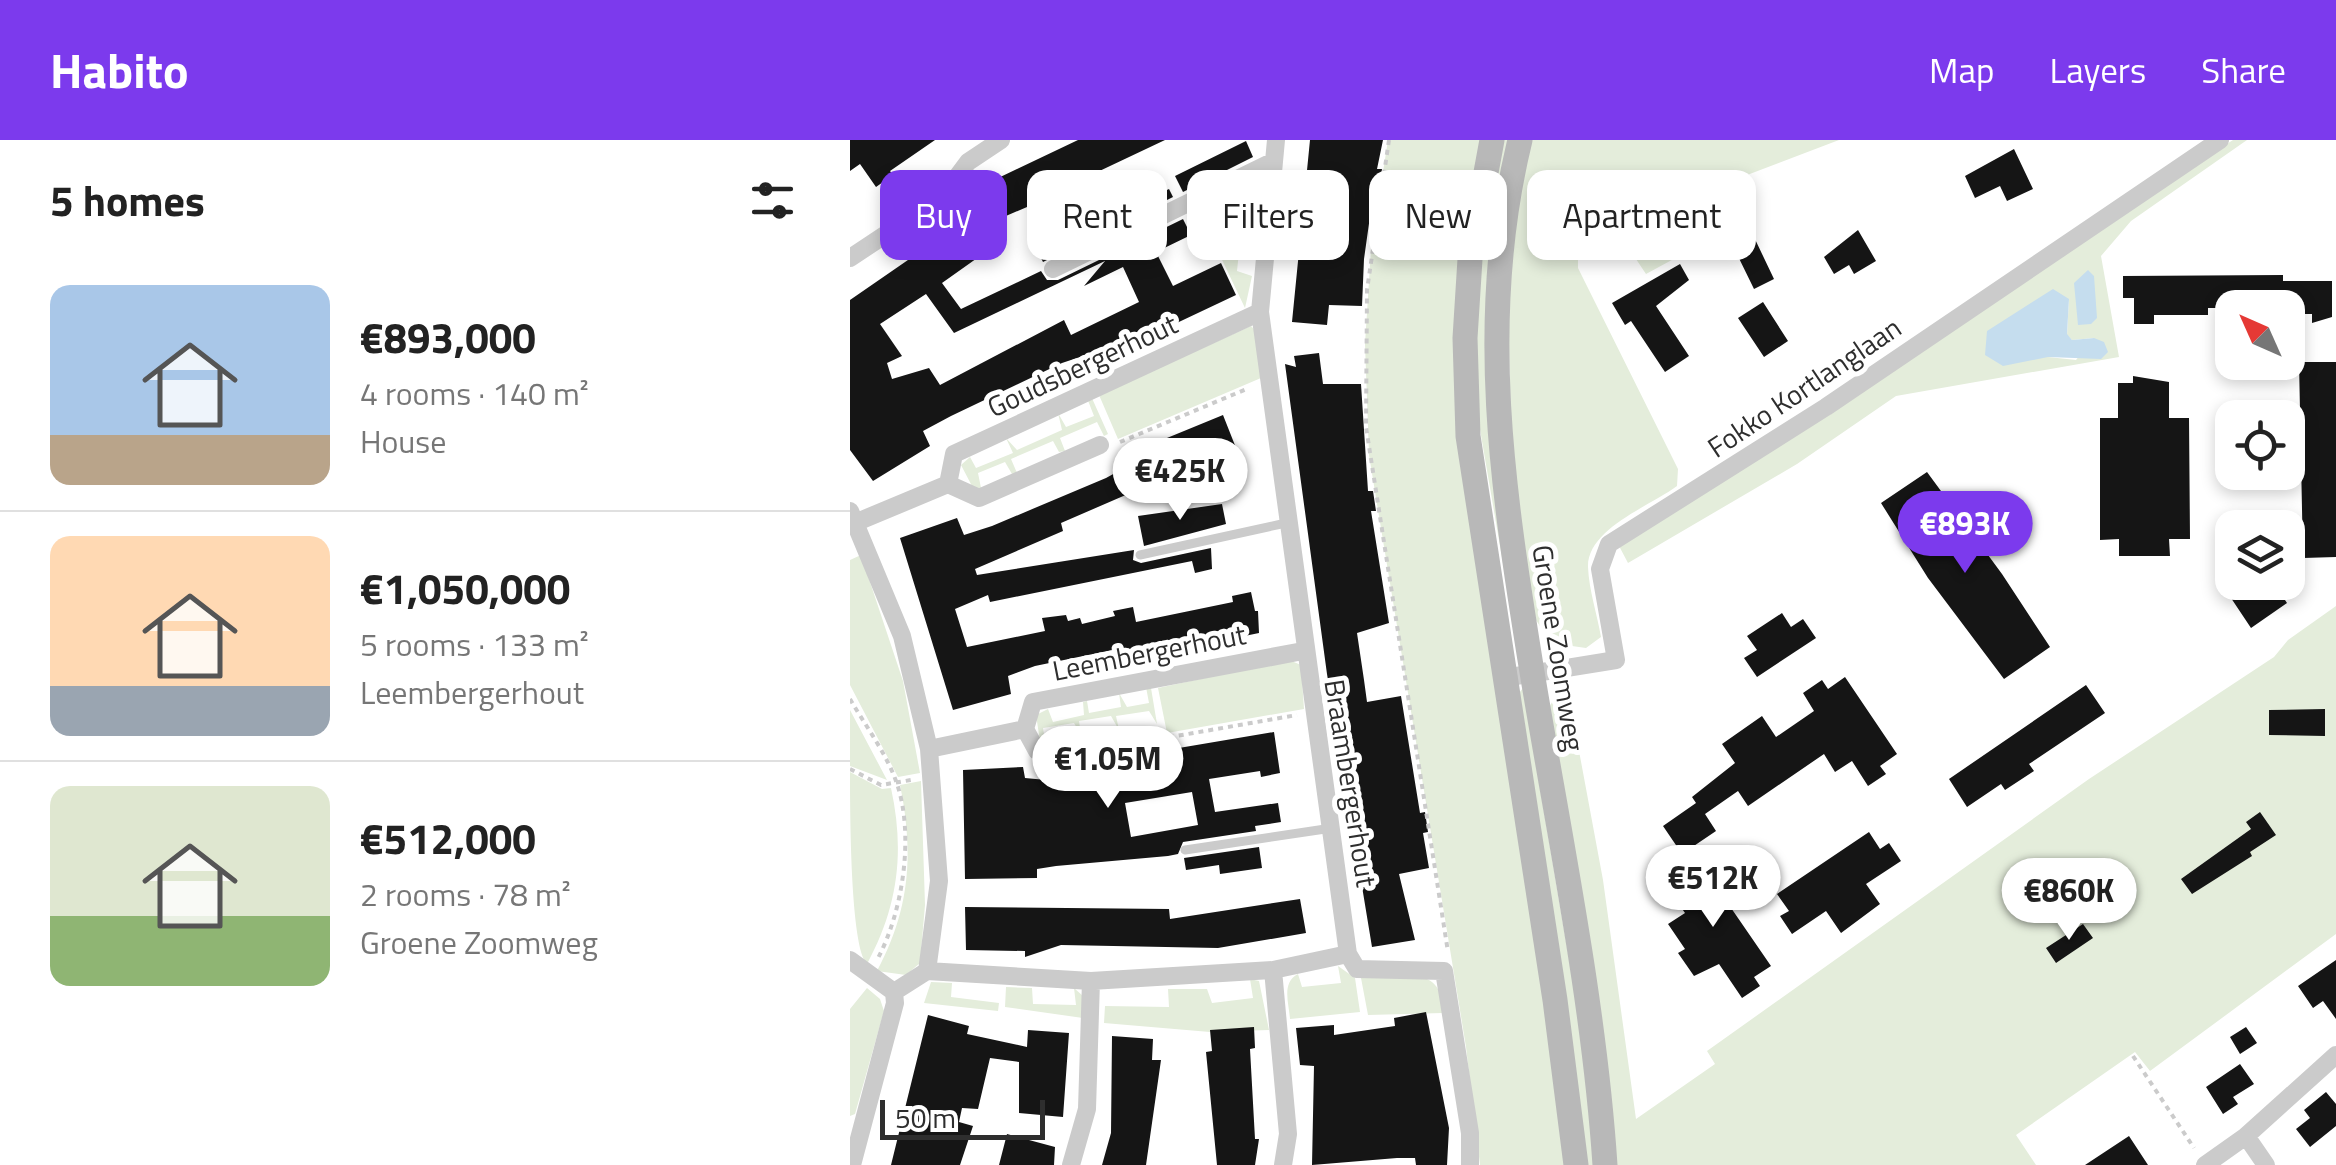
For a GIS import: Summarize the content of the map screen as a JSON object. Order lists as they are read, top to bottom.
{
  "streets": {
    "main road": ["Groene Zoomweg"],
    "street": [
      "Goudsbergerhout",
      "Fokko Kortlanglaan",
      "Leembergerhout",
      "Braambergerhout"
    ]
  },
  "crossings": [
    ["Goudsbergerhout", "Braambergerhout"],
    ["Fokko Kortlanglaan", "Groene Zoomweg"],
    ["Leembergerhout", "Braambergerhout"]
  ],
  "scale_bar": "50 m",
  "north": "top left",
  "page": {
    "header": "Habito",
    "nav": ["Map", "Layers", "Share"],
    "heading": "5 homes",
    "chip": [
      "Buy",
      "Rent",
      "Filters",
      "New",
      "Apartment"
    ],
    "list": [
      {
        "name": "€893,000",
        "note": "4 rooms · 140 m² · House"
      },
      {
        "name": "€1,050,000",
        "note": "5 rooms · 133 m² · Leembergerhout"
      },
      {
        "name": "€512,000",
        "note": "2 rooms · 78 m² · Groene Zoomweg"
      }
    ],
    "price": [
      "€425K",
      "€893K",
      "€1.05M",
      "€512K",
      "€860K"
    ],
    "scale": "50 m"
  }
}
